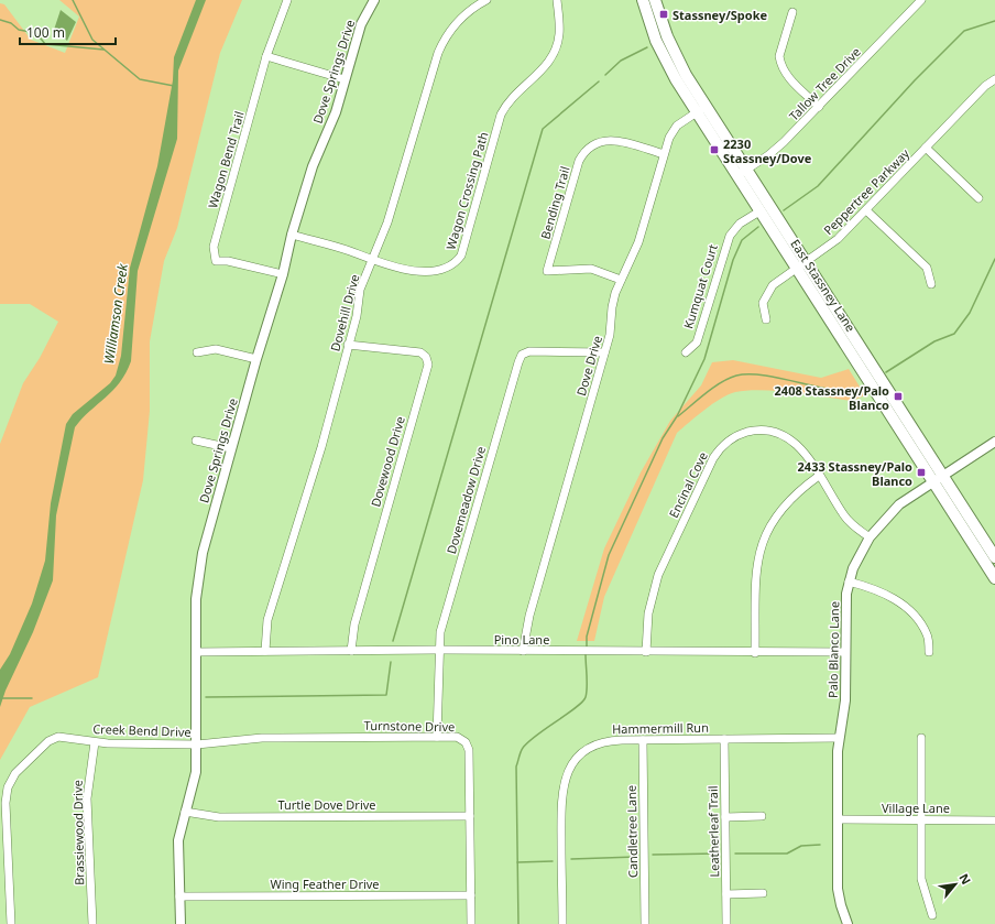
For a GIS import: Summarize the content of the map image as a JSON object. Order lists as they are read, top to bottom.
{
  "streets": {
    "main road": ["East Stassney Lane"],
    "street": [
      "Dove Springs Drive",
      "Tallow Tree Drive",
      "Wagon Bend Trail",
      "Wagon Crossing Path",
      "Peppertree Parkway",
      "Bending Trail",
      "Kumquat Court",
      "Dovehill Drive",
      "Dove Drive",
      "Dovewood Drive",
      "Encinal Cove",
      "Dovemeadow Drive",
      "Pino Lane",
      "Palo Blanco Lane",
      "Turnstone Drive",
      "Hammermill Run",
      "Creek Bend Drive",
      "Turtle Dove Drive",
      "Village Lane",
      "Candletree Lane",
      "Leatherleaf Trail",
      "Brassiewood Drive",
      "Wing Feather Drive"
    ]
  },
  "crossings": [
    ["Dove Springs Drive", "Wagon Bend Trail"],
    ["Dove Springs Drive", "Wagon Crossing Path"],
    ["Dove Springs Drive", "Pino Lane"],
    ["Dove Springs Drive", "Turnstone Drive"],
    ["Dove Springs Drive", "Creek Bend Drive"],
    ["Dove Springs Drive", "Turtle Dove Drive"],
    ["Dove Springs Drive", "Wing Feather Drive"],
    ["Tallow Tree Drive", "East Stassney Lane"],
    ["Wagon Crossing Path", "Dovehill Drive"],
    ["Peppertree Parkway", "East Stassney Lane"],
    ["Bending Trail", "Dove Drive"],
    ["East Stassney Lane", "Kumquat Court"],
    ["East Stassney Lane", "Dove Drive"],
    ["East Stassney Lane", "Palo Blanco Lane"],
    ["Dovehill Drive", "Dovewood Drive"],
    ["Dovehill Drive", "Pino Lane"],
    ["Dove Drive", "Dovemeadow Drive"],
    ["Dove Drive", "Pino Lane"],
    ["Dovewood Drive", "Pino Lane"],
    ["Encinal Cove", "Pino Lane"],
    ["Encinal Cove", "Palo Blanco Lane"],
    ["Dovemeadow Drive", "Pino Lane"],
    ["Dovemeadow Drive", "Turnstone Drive"],
    ["Pino Lane", "Palo Blanco Lane"],
    ["Palo Blanco Lane", "Hammermill Run"],
    ["Palo Blanco Lane", "Village Lane"],
    ["Turnstone Drive", "Creek Bend Drive"],
    ["Turnstone Drive", "Turtle Dove Drive"],
    ["Turnstone Drive", "Wing Feather Drive"],
    ["Hammermill Run", "Candletree Lane"],
    ["Hammermill Run", "Leatherleaf Trail"],
    ["Creek Bend Drive", "Brassiewood Drive"]
  ],
  "water": ["Williamson Creek"],
  "places": {
    "transit": [
      "Stassney/Spoke",
      "2230 Stassney/Dove",
      "2408 Stassney/Palo Blanco",
      "2433 Stassney/Palo Blanco"
    ]
  },
  "scale_bar": "100 m",
  "north": "top right"
}
